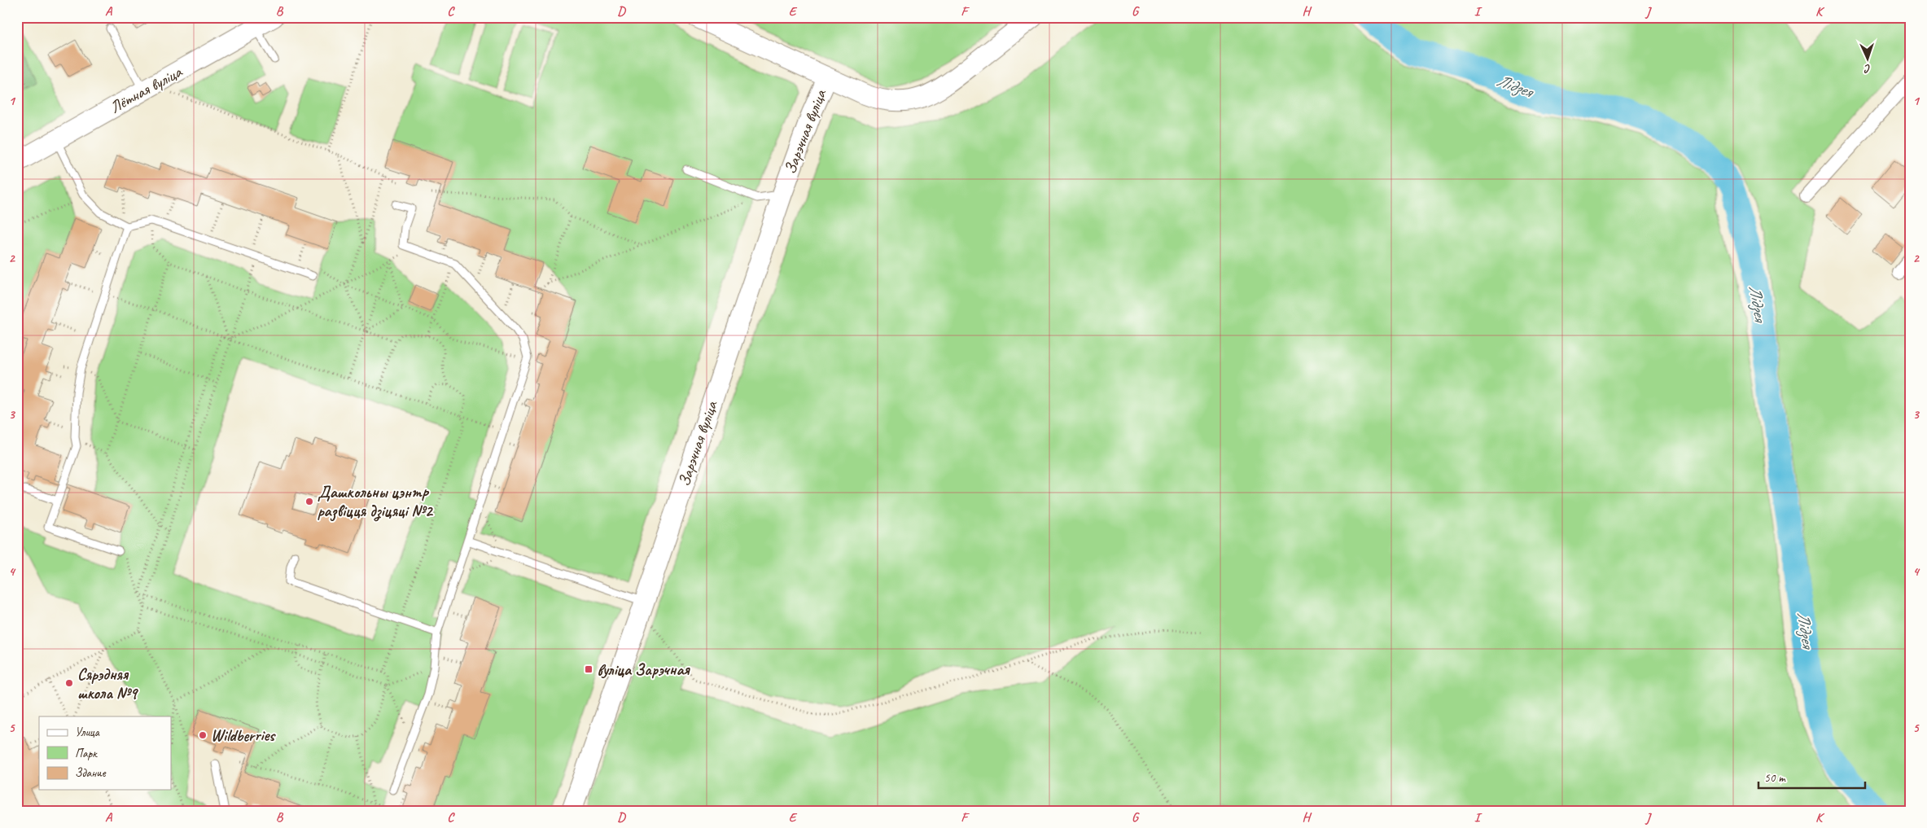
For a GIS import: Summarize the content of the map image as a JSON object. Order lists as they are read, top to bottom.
{
  "streets": {
    "street": ["Лётная вуліца", "Зарэчная вуліца"]
  },
  "water": ["Лідзея"],
  "places": {
    "other": ["Дашкольны цэнтр развіцця дзіцяці №2", "Сярэдняя школа №9", "Wildberries"],
    "transit": ["вуліца Зарэчная"]
  },
  "legend": ["Улица", "Парк", "Здание"],
  "scale_bar": "50 m",
  "north": "bottom",
  "grid": {
    "columns": [
      "A",
      "B",
      "C",
      "D",
      "E",
      "F",
      "G",
      "H",
      "I",
      "J",
      "K"
    ],
    "rows": [
      "1",
      "2",
      "3",
      "4",
      "5"
    ]
  }
}
